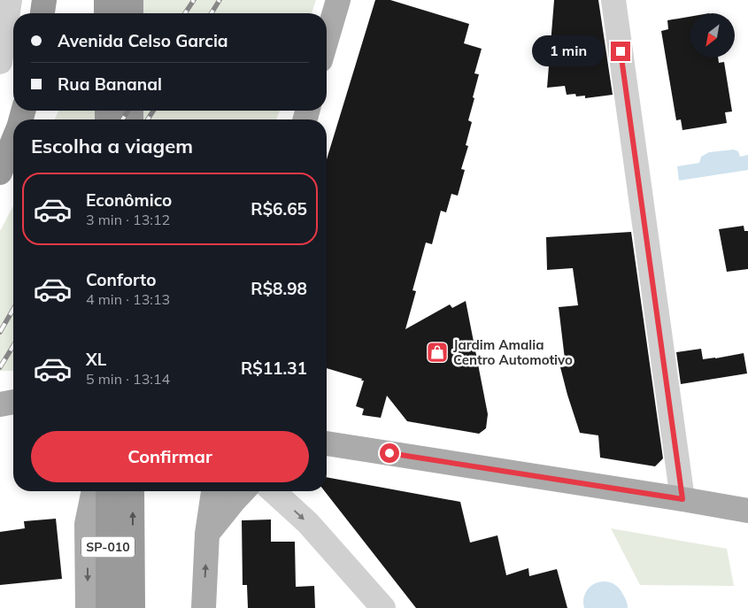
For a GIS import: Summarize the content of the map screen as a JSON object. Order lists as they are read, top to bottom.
{
  "streets": {
    "highway": ["SP-010"]
  },
  "places": {
    "shop": ["Jardim Amalia Centro Automotivo"]
  },
  "north": "bottom left",
  "page": {
    "banner": ["Avenida Celso Garcia", "Rua Bananal"],
    "bubble": "1 min",
    "heading": "Escolha a viagem",
    "list": [
      {
        "name": "Econômico",
        "note": "3 min · 13:12",
        "value": "R$6.65"
      },
      {
        "name": "Conforto",
        "note": "4 min · 13:13",
        "value": "R$8.98"
      },
      {
        "name": "XL",
        "note": "5 min · 13:14",
        "value": "R$11.31"
      }
    ],
    "buttons": "Confirmar"
  }
}
